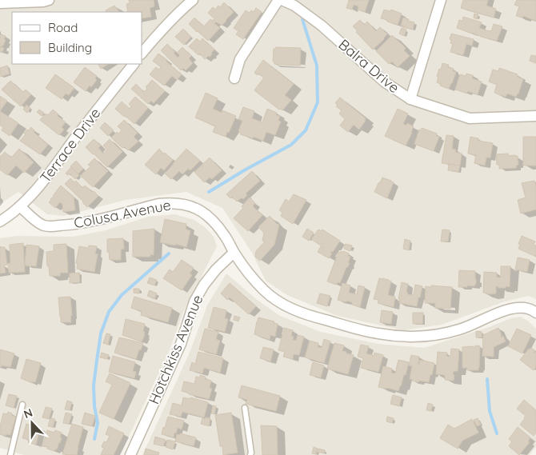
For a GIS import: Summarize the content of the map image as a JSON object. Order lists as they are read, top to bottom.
{
  "streets": {
    "street": [
      "Balra Drive",
      "Terrace Drive",
      "Colusa Avenue",
      "Hotchkiss Avenue"
    ]
  },
  "crossings": [
    ["Terrace Drive", "Colusa Avenue"],
    ["Colusa Avenue", "Hotchkiss Avenue"]
  ],
  "legend": ["Road", "Building"],
  "north": "top"
}
